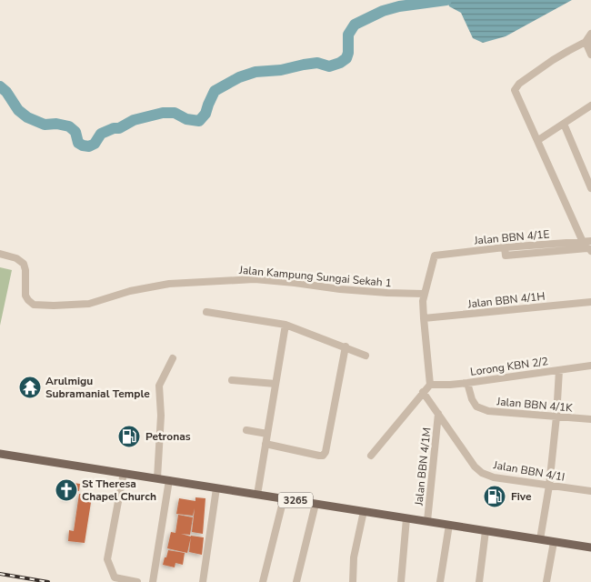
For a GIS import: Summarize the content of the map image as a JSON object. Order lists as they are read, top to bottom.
{
  "streets": {
    "main road": ["3265"],
    "street": [
      "Jalan BBN 4/1E",
      "Jalan Kampung Sungai Sekah 1",
      "Jalan BBN 4/1H",
      "Lorong KBN 2/2",
      "Jalan BBN 4/1K",
      "Jalan BBN 4/1M",
      "Jalan BBN 4/1I"
    ]
  },
  "crossings": [
    ["Jalan BBN 4/1E", "Jalan Kampung Sungai Sekah 1"],
    ["Lorong KBN 2/2", "Jalan BBN 4/1K"],
    ["Jalan BBN 4/1M", "Jalan BBN 4/1I"],
    ["Jalan BBN 4/1M", "3265"]
  ],
  "places": {
    "temple": ["Arulmigu Subramanial Temple"],
    "fuel station": ["Petronas", "Five"],
    "church": ["St Theresa Chapel Church"]
  }
}
